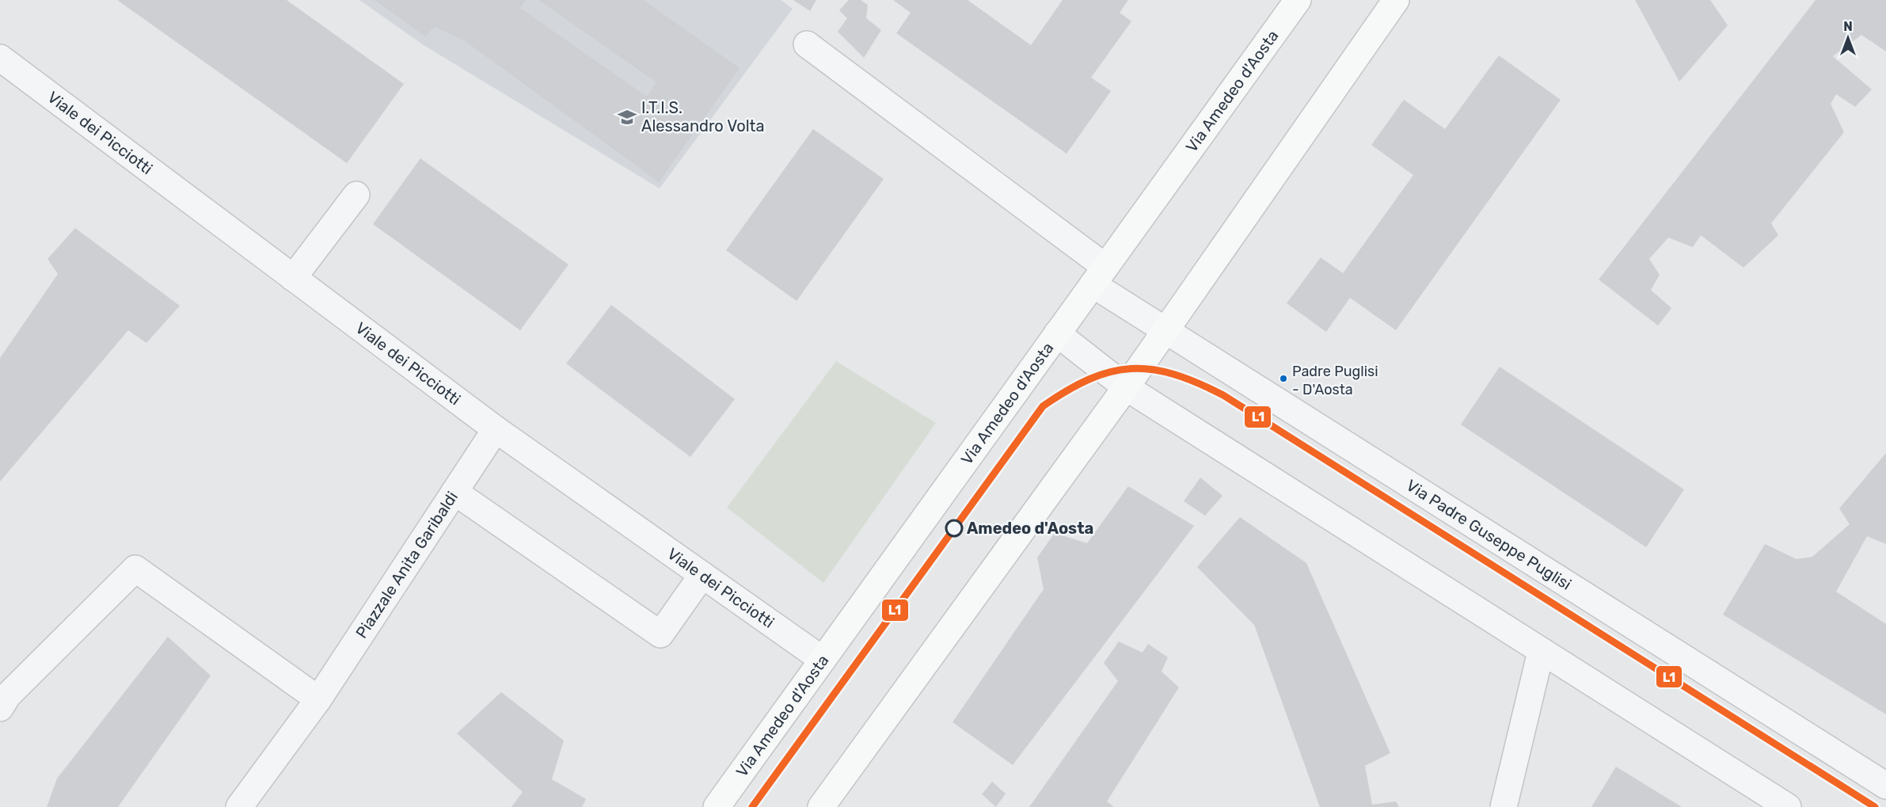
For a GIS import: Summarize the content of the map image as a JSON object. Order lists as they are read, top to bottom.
{
  "streets": {
    "street": [
      "Via Amedeo d'Aosta",
      "Viale dei Picciotti",
      "Via Padre Guseppe Puglisi",
      "Piazzale Anita Garibaldi"
    ]
  },
  "crossings": [
    ["Via Amedeo d'Aosta", "Viale dei Picciotti"],
    ["Via Amedeo d'Aosta", "Via Padre Guseppe Puglisi"],
    ["Viale dei Picciotti", "Piazzale Anita Garibaldi"]
  ],
  "places": {
    "school or university": ["I.T.I.S. Alessandro Volta"],
    "other": ["Padre Puglisi - D'Aosta", "Amedeo d'Aosta"]
  },
  "lines": ["transit line L1"],
  "north": "top"
}
